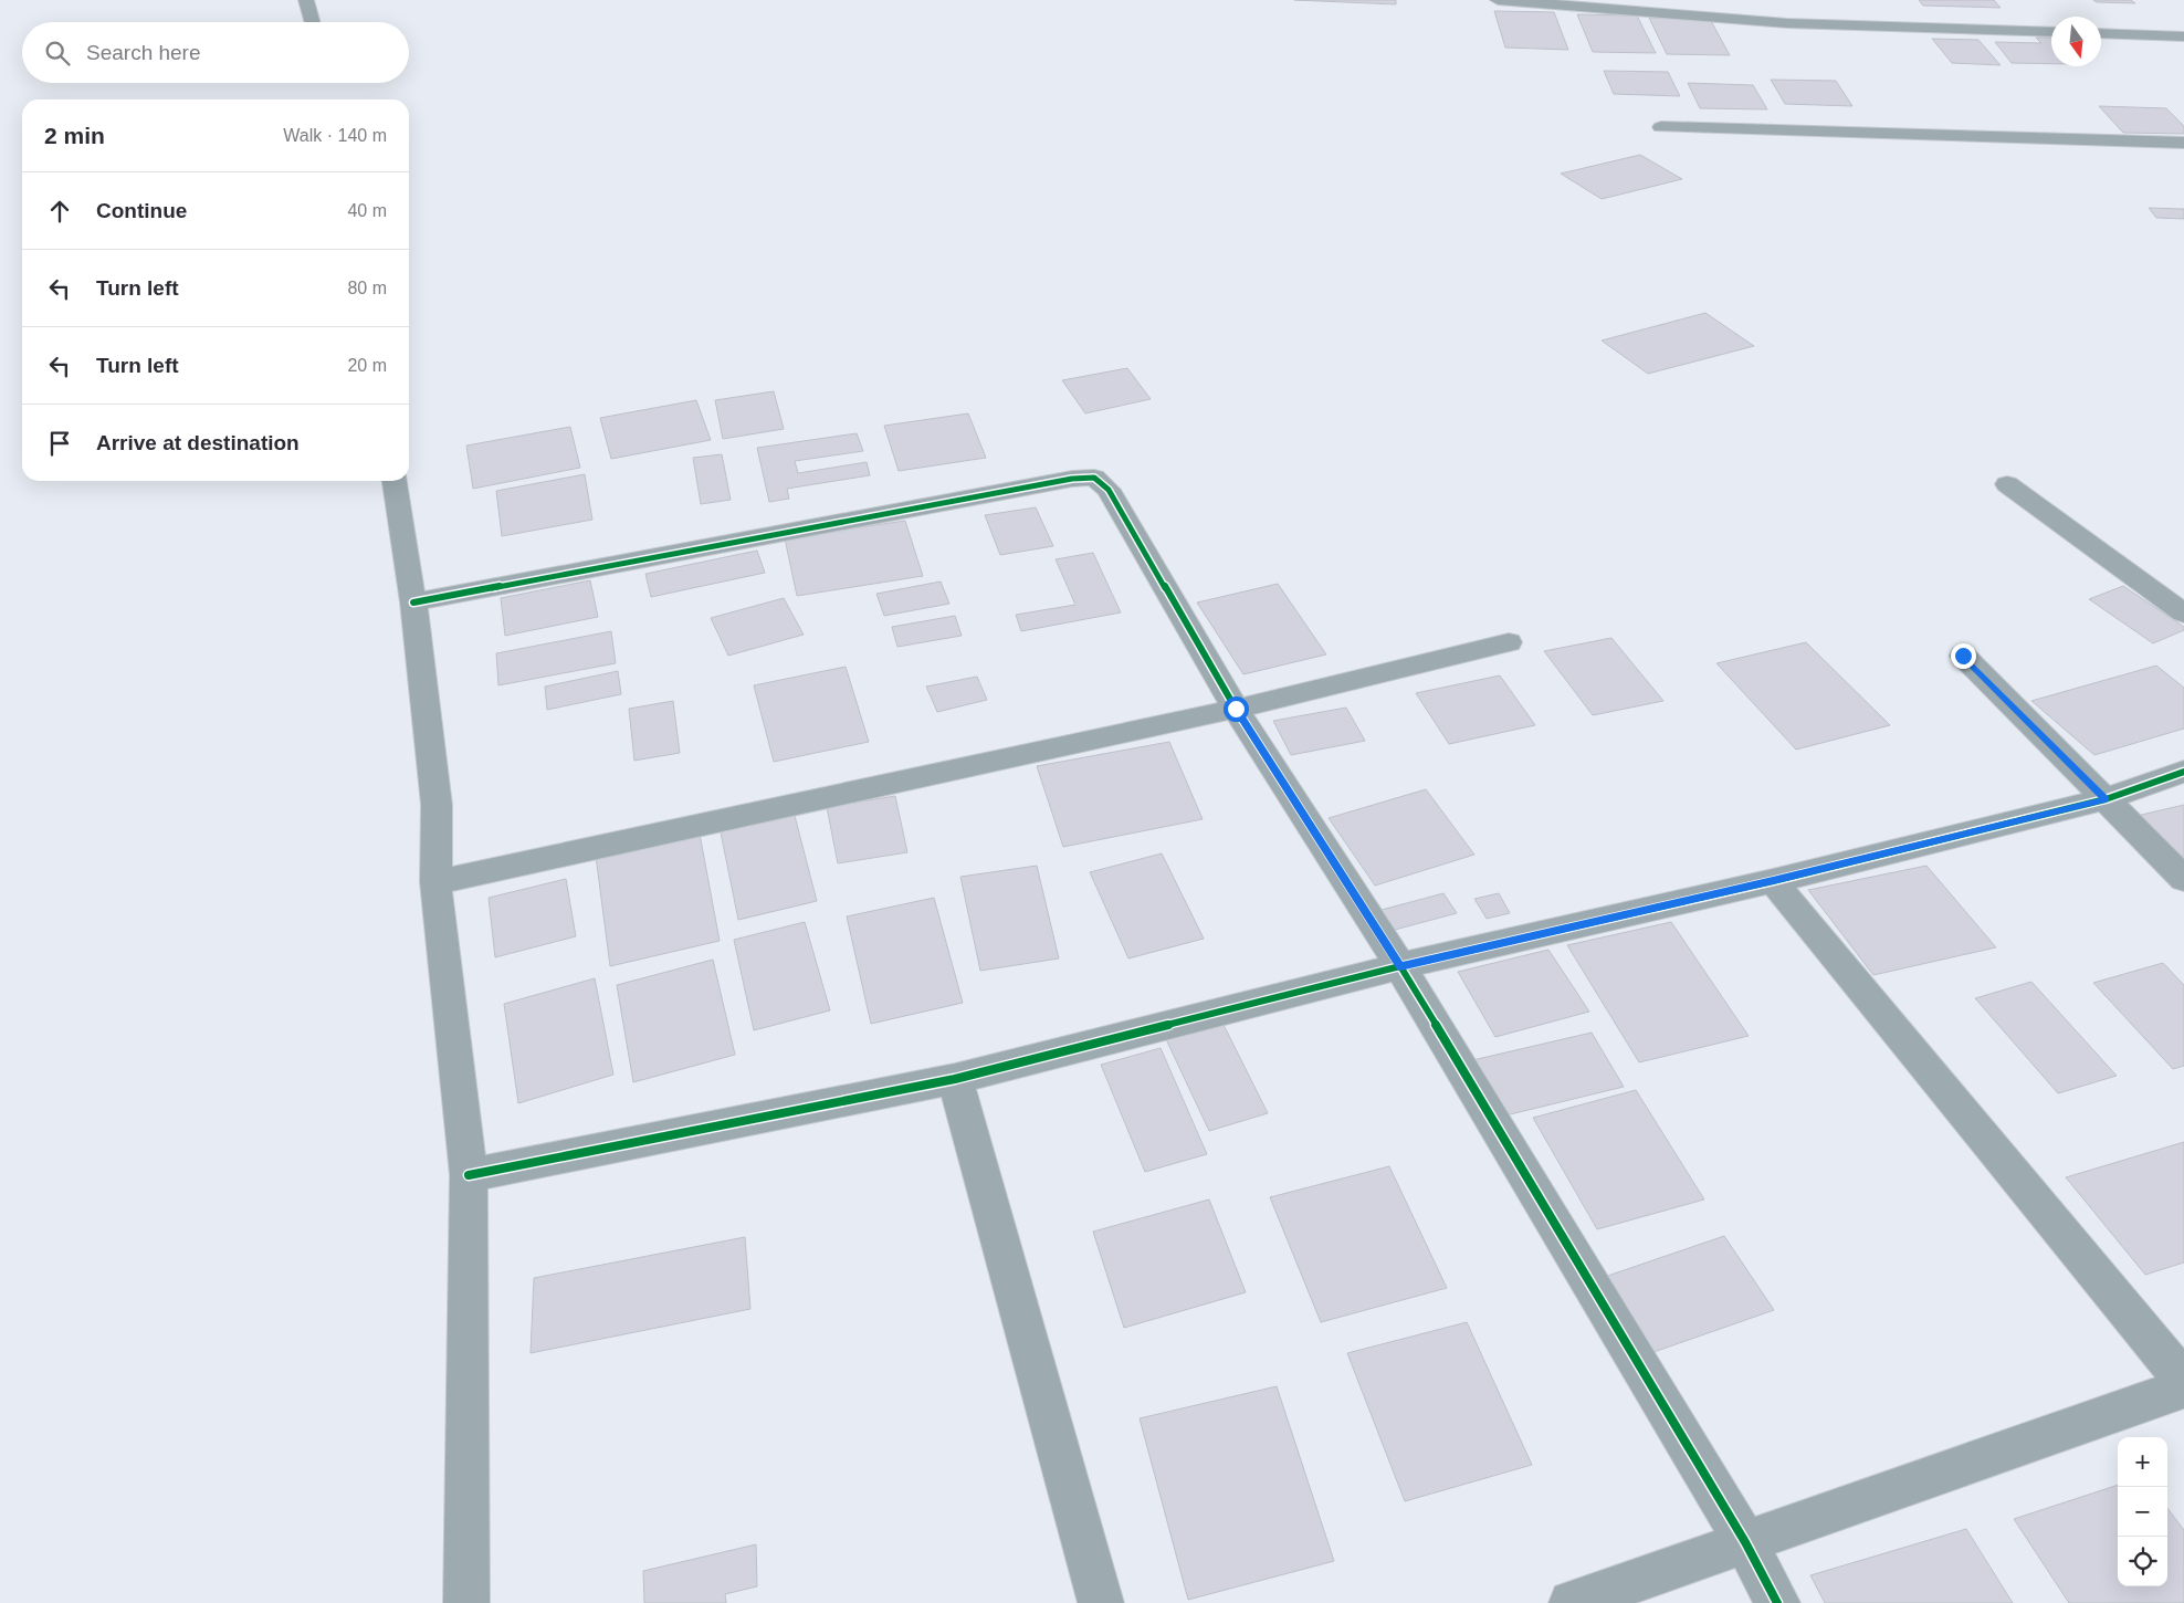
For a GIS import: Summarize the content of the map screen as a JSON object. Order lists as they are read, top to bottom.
{
  "north": "bottom",
  "page": {
    "search": "Search here",
    "heading": ["2 min", "Walk · 140 m"],
    "list": [
      ["Continue", "40 m"],
      ["Turn left", "80 m"],
      ["Turn left", "20 m"],
      "Arrive at destination"
    ],
    "map_buttons": ["+", "−"]
  }
}
